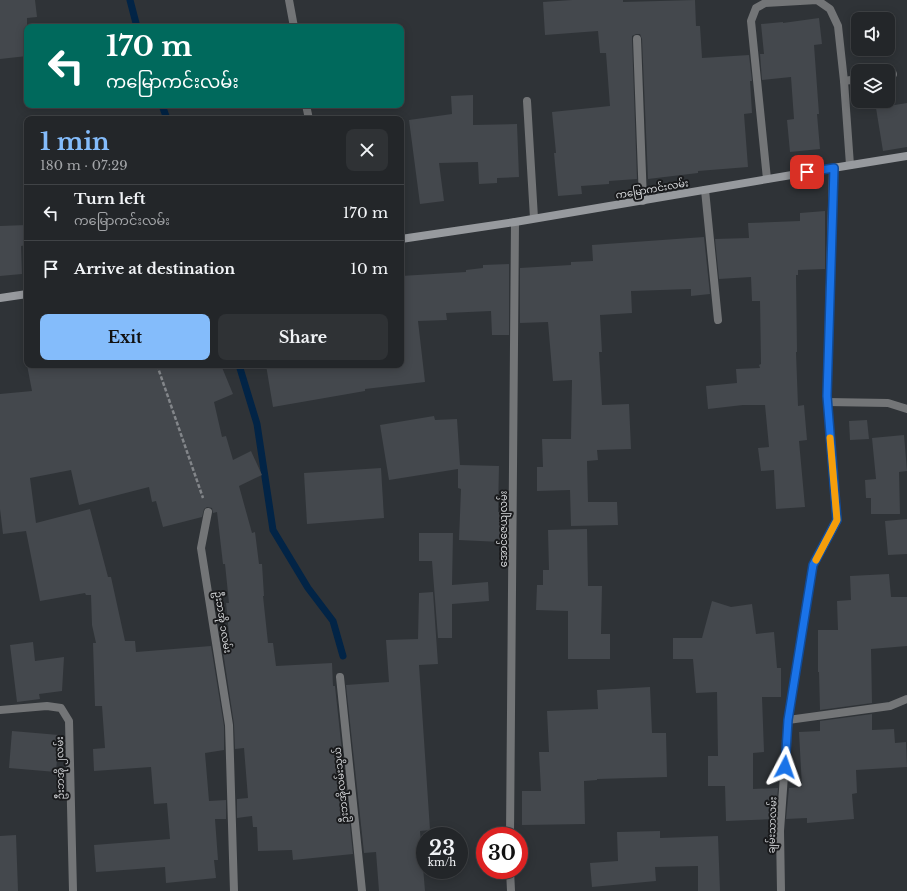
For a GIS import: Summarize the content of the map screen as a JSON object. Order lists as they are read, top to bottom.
{
  "streets": {
    "main road": ["ကမြောကင်းလမ်း"],
    "street": [
      "အောင်ဇေယျလမ်း",
      "ဦးဘအို ၁လမ်း",
      "ဦးဘအို ၂လမ်း",
      "ဦးဘအိုလမ်းသွယ်",
      "ချမ်းသာလမ်း"
    ]
  },
  "crossings": [
    ["ကမြောကင်းလမ်း", "အောင်ဇေယျလမ်း"],
    ["ကမြောကင်းလမ်း", "ချမ်းသာလမ်း"]
  ],
  "page": {
    "turn": ["170 m", "ကမြောကင်းလမ်း"],
    "heading": ["1 min", "180 m · 07:29"],
    "list": [
      {
        "name": "Turn left",
        "note": "ကမြောကင်းလမ်း",
        "value": "170 m"
      },
      {
        "name": "Arrive at destination",
        "value": "10 m"
      }
    ],
    "buttons": ["Exit", "Share"],
    "speed": "23 km/h",
    "limit": "30"
  }
}
